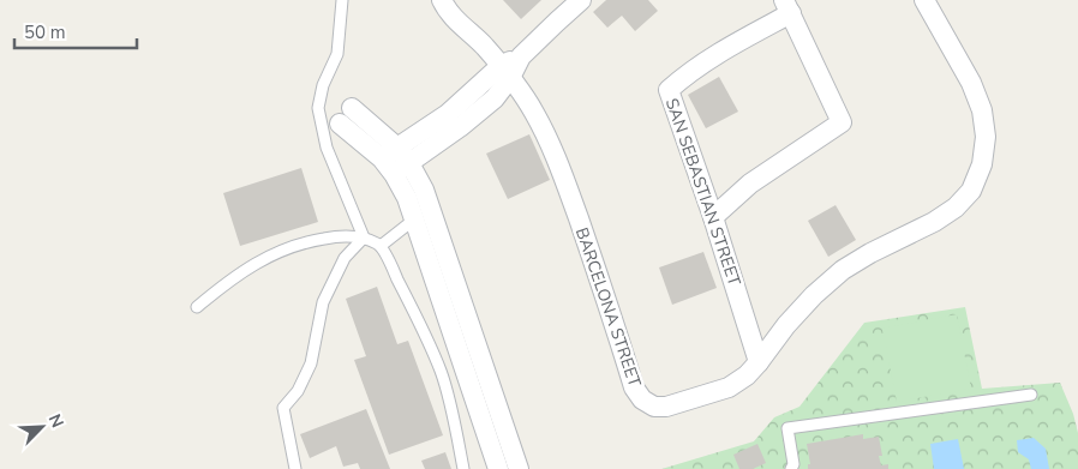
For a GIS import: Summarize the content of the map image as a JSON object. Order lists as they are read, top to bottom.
{
  "streets": {
    "street": ["SAN SEBASTIAN STREET", "BARCELONA STREET"]
  },
  "crossings": [
    ["SAN SEBASTIAN STREET", "BARCELONA STREET"]
  ],
  "scale_bar": "50 m",
  "north": "top right"
}
